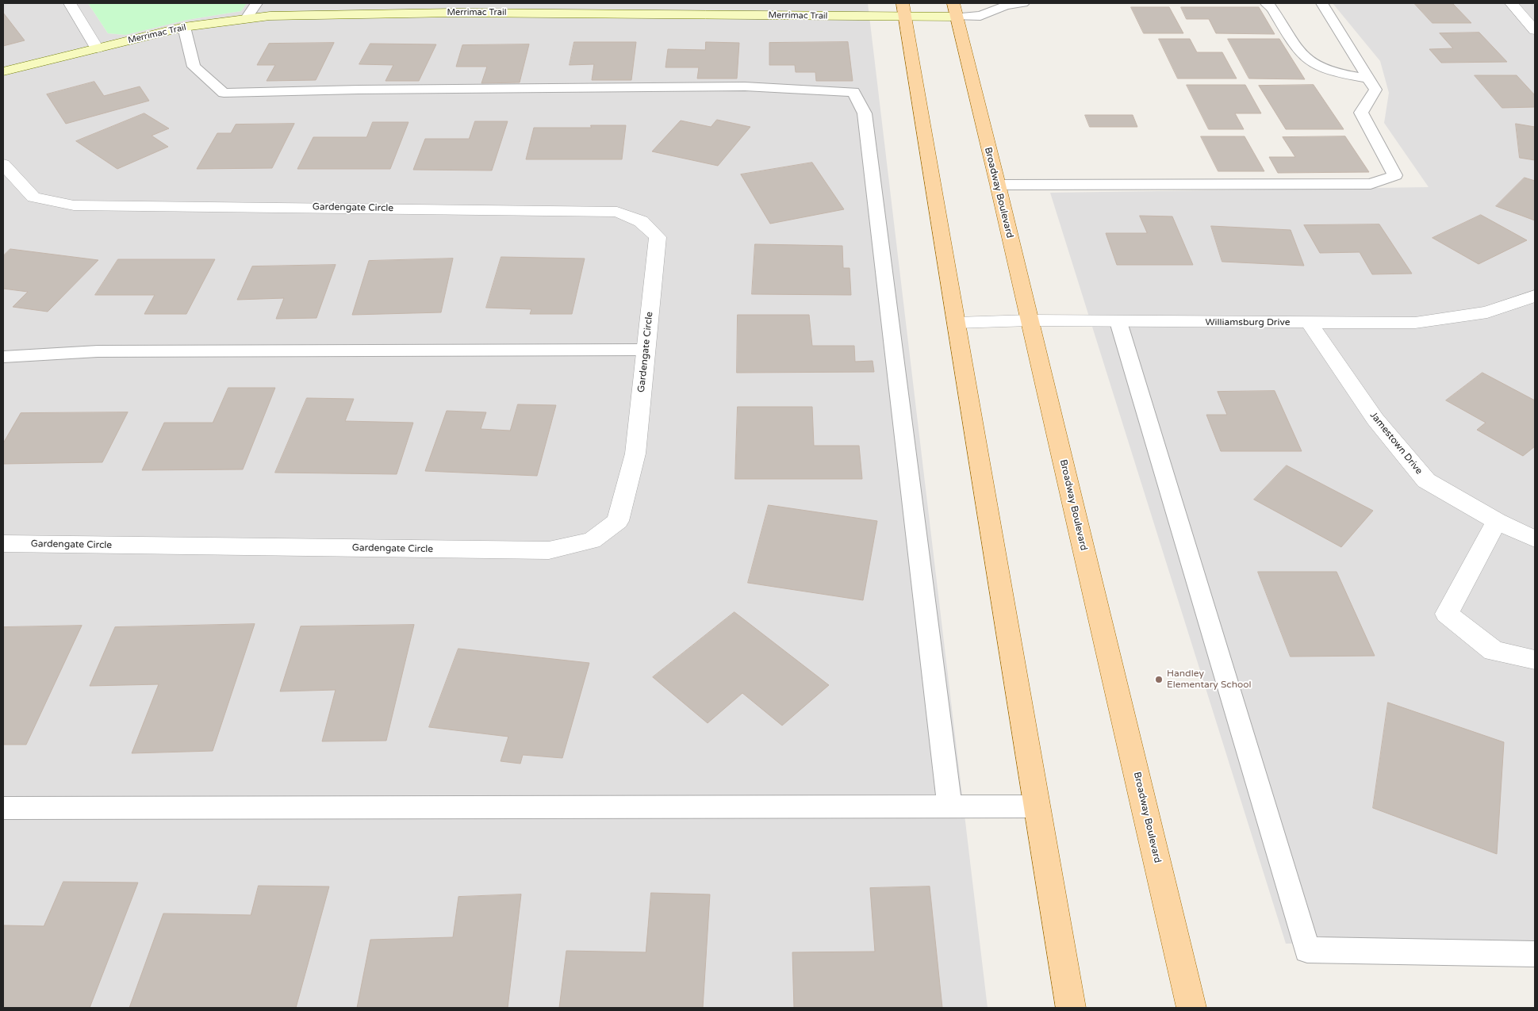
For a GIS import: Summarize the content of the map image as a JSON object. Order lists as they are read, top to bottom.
{
  "streets": {
    "main road": ["Broadway Boulevard"],
    "street": [
      "Merrimac Trail",
      "Gardengate Circle",
      "Williamsburg Drive",
      "Jamestown Drive"
    ]
  },
  "crossings": [
    ["Merrimac Trail", "Broadway Boulevard"],
    ["Broadway Boulevard", "Williamsburg Drive"],
    ["Williamsburg Drive", "Jamestown Drive"]
  ],
  "places": ["Handley Elementary School"]
}
